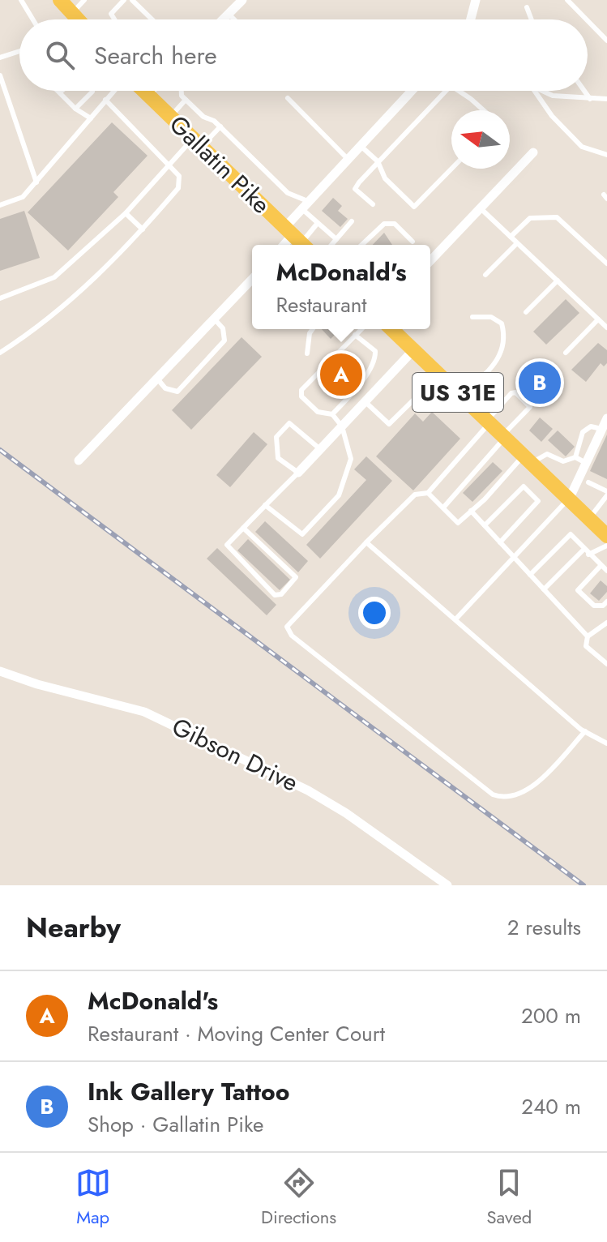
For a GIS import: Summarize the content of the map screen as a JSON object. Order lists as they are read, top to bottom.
{
  "streets": {
    "main road": ["Gallatin Pike", "US 31E"],
    "street": ["Gibson Drive"]
  },
  "north": "left",
  "page": {
    "search": "Search here",
    "popup": ["McDonald's", "Restaurant"],
    "pins": ["A", "B"],
    "heading": ["Nearby", "2 results"],
    "list": [
      {
        "mark": "A",
        "name": "McDonald's",
        "note": "Restaurant · Moving Center Court",
        "value": "200 m"
      },
      {
        "mark": "B",
        "name": "Ink Gallery Tattoo",
        "note": "Shop · Gallatin Pike",
        "value": "240 m"
      }
    ],
    "nav": ["Map", "Directions", "Saved"]
  }
}
